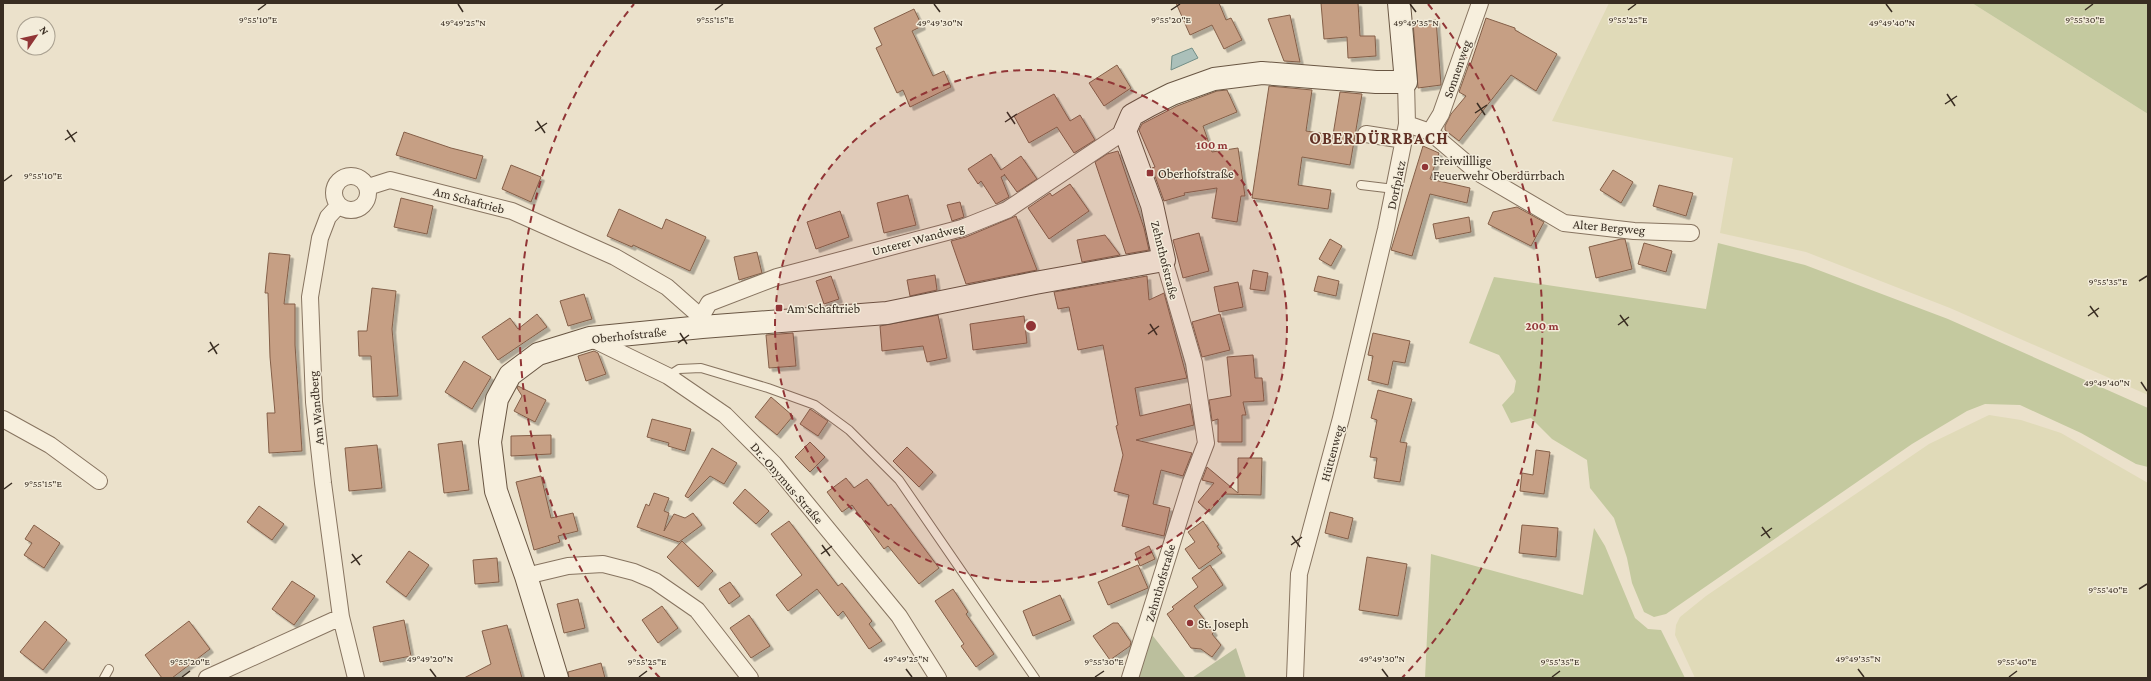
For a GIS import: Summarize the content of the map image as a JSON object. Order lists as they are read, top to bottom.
{
  "streets": {
    "street": [
      "Sonnenweg",
      "Dorfplatz",
      "Am Schaftrieb",
      "Alter Bergweg",
      "Unterer Wandweg",
      "Zehnthofstraße",
      "Oberhofstraße",
      "Am Wandberg",
      "Hüttenweg",
      "Dr.-Onymus-Straße"
    ]
  },
  "crossings": [
    ["Sonnenweg", "Alter Bergweg"],
    ["Dorfplatz", "Alter Bergweg"],
    ["Dorfplatz", "Hüttenweg"],
    ["Am Schaftrieb", "Unterer Wandweg"],
    ["Am Schaftrieb", "Oberhofstraße"],
    ["Am Schaftrieb", "Am Wandberg"],
    ["Unterer Wandweg", "Zehnthofstraße"],
    ["Unterer Wandweg", "Oberhofstraße"],
    ["Zehnthofstraße", "Oberhofstraße"],
    ["Oberhofstraße", "Dr.-Onymus-Straße"]
  ],
  "districts": ["OBERDÜRRBACH"],
  "places": {
    "other": ["Freiwilllige Feuerwehr Oberdürrbach", "St. Joseph"],
    "transit": ["Oberhofstraße", "Am Schaftrieb"]
  },
  "north": "top right",
  "coordinates": [
    "9°55'10\"E",
    "9°55'15\"E",
    "9°55'20\"E",
    "9°55'25\"E",
    "9°55'30\"E",
    "49°49'25\"N",
    "49°49'30\"N",
    "49°49'35\"N",
    "49°49'40\"N",
    "9°55'35\"E",
    "9°55'40\"E",
    "49°49'20\"N"
  ],
  "rings": ["100 m", "200 m"]
}
